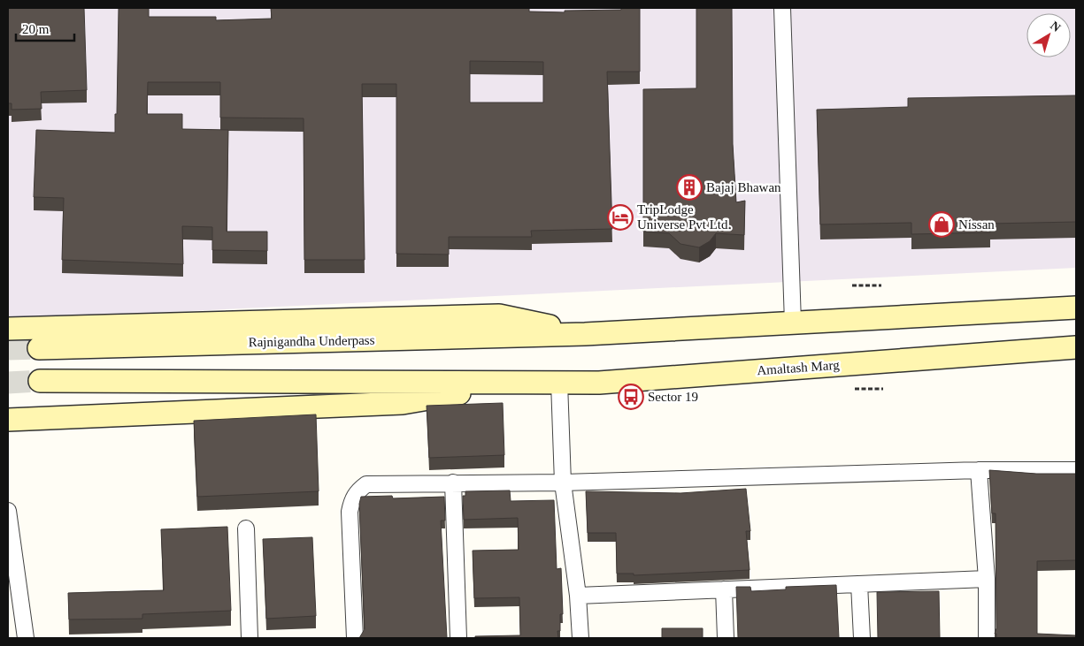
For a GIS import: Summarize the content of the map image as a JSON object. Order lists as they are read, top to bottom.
{
  "streets": {
    "main road": ["Rajnigandha Underpass", "Amaltash Marg"]
  },
  "places": {
    "building": ["Bajaj Bhawan"],
    "hotel": ["TripLodge Universe Pvt Ltd."],
    "shop": ["Nissan"],
    "bus stop": ["Sector 19"]
  },
  "scale_bar": "20 m",
  "north": "top right"
}
